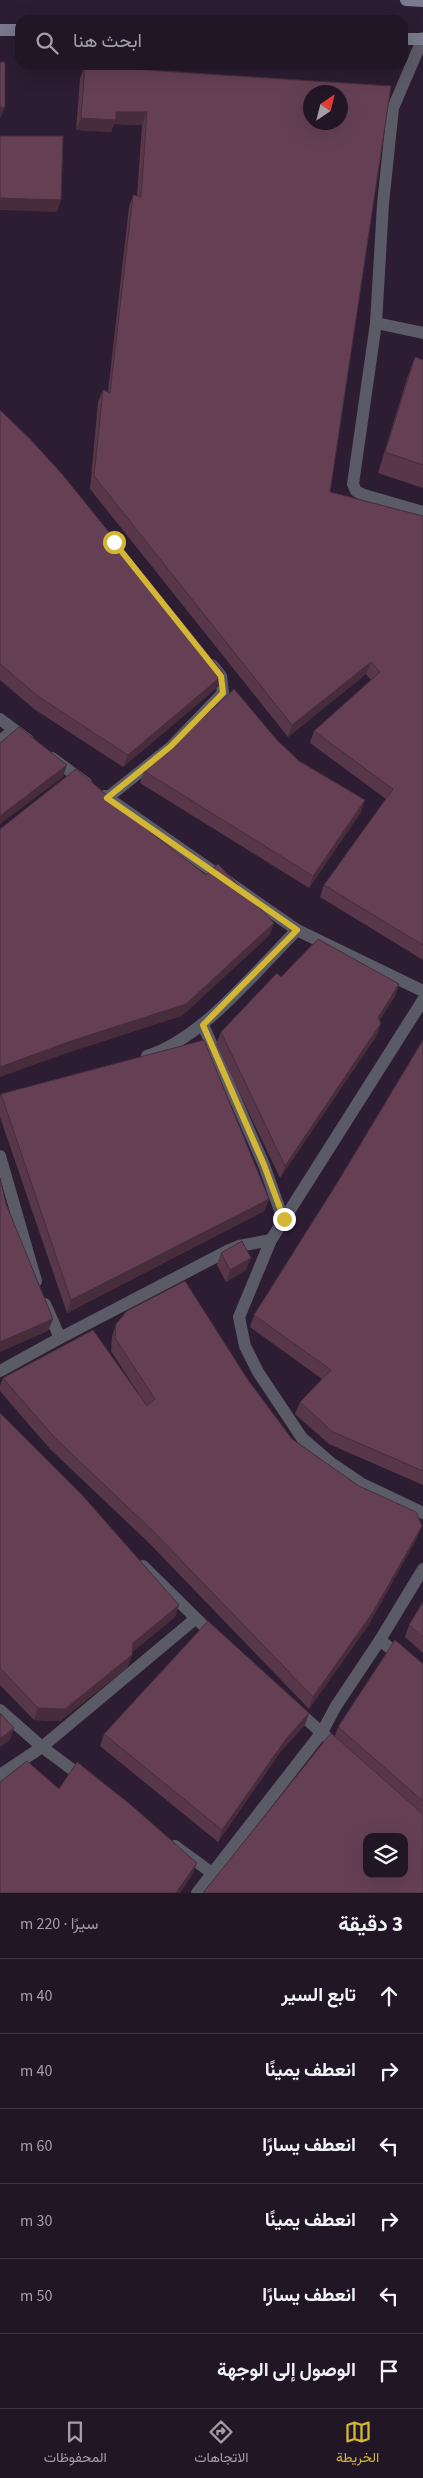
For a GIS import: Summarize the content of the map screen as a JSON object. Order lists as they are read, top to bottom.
{
  "north": "top right",
  "page": {
    "search": "ابحث هنا",
    "heading": ["3 دقيقة", "سيرًا · 220 m"],
    "list": [
      ["تابع السير", "40 m"],
      ["انعطف يمينًا", "40 m"],
      ["انعطف يسارًا", "60 m"],
      ["انعطف يمينًا", "30 m"],
      ["انعطف يسارًا", "50 m"],
      "الوصول إلى الوجهة"
    ],
    "nav": ["الخريطة", "الاتجاهات", "المحفوظات"]
  }
}
